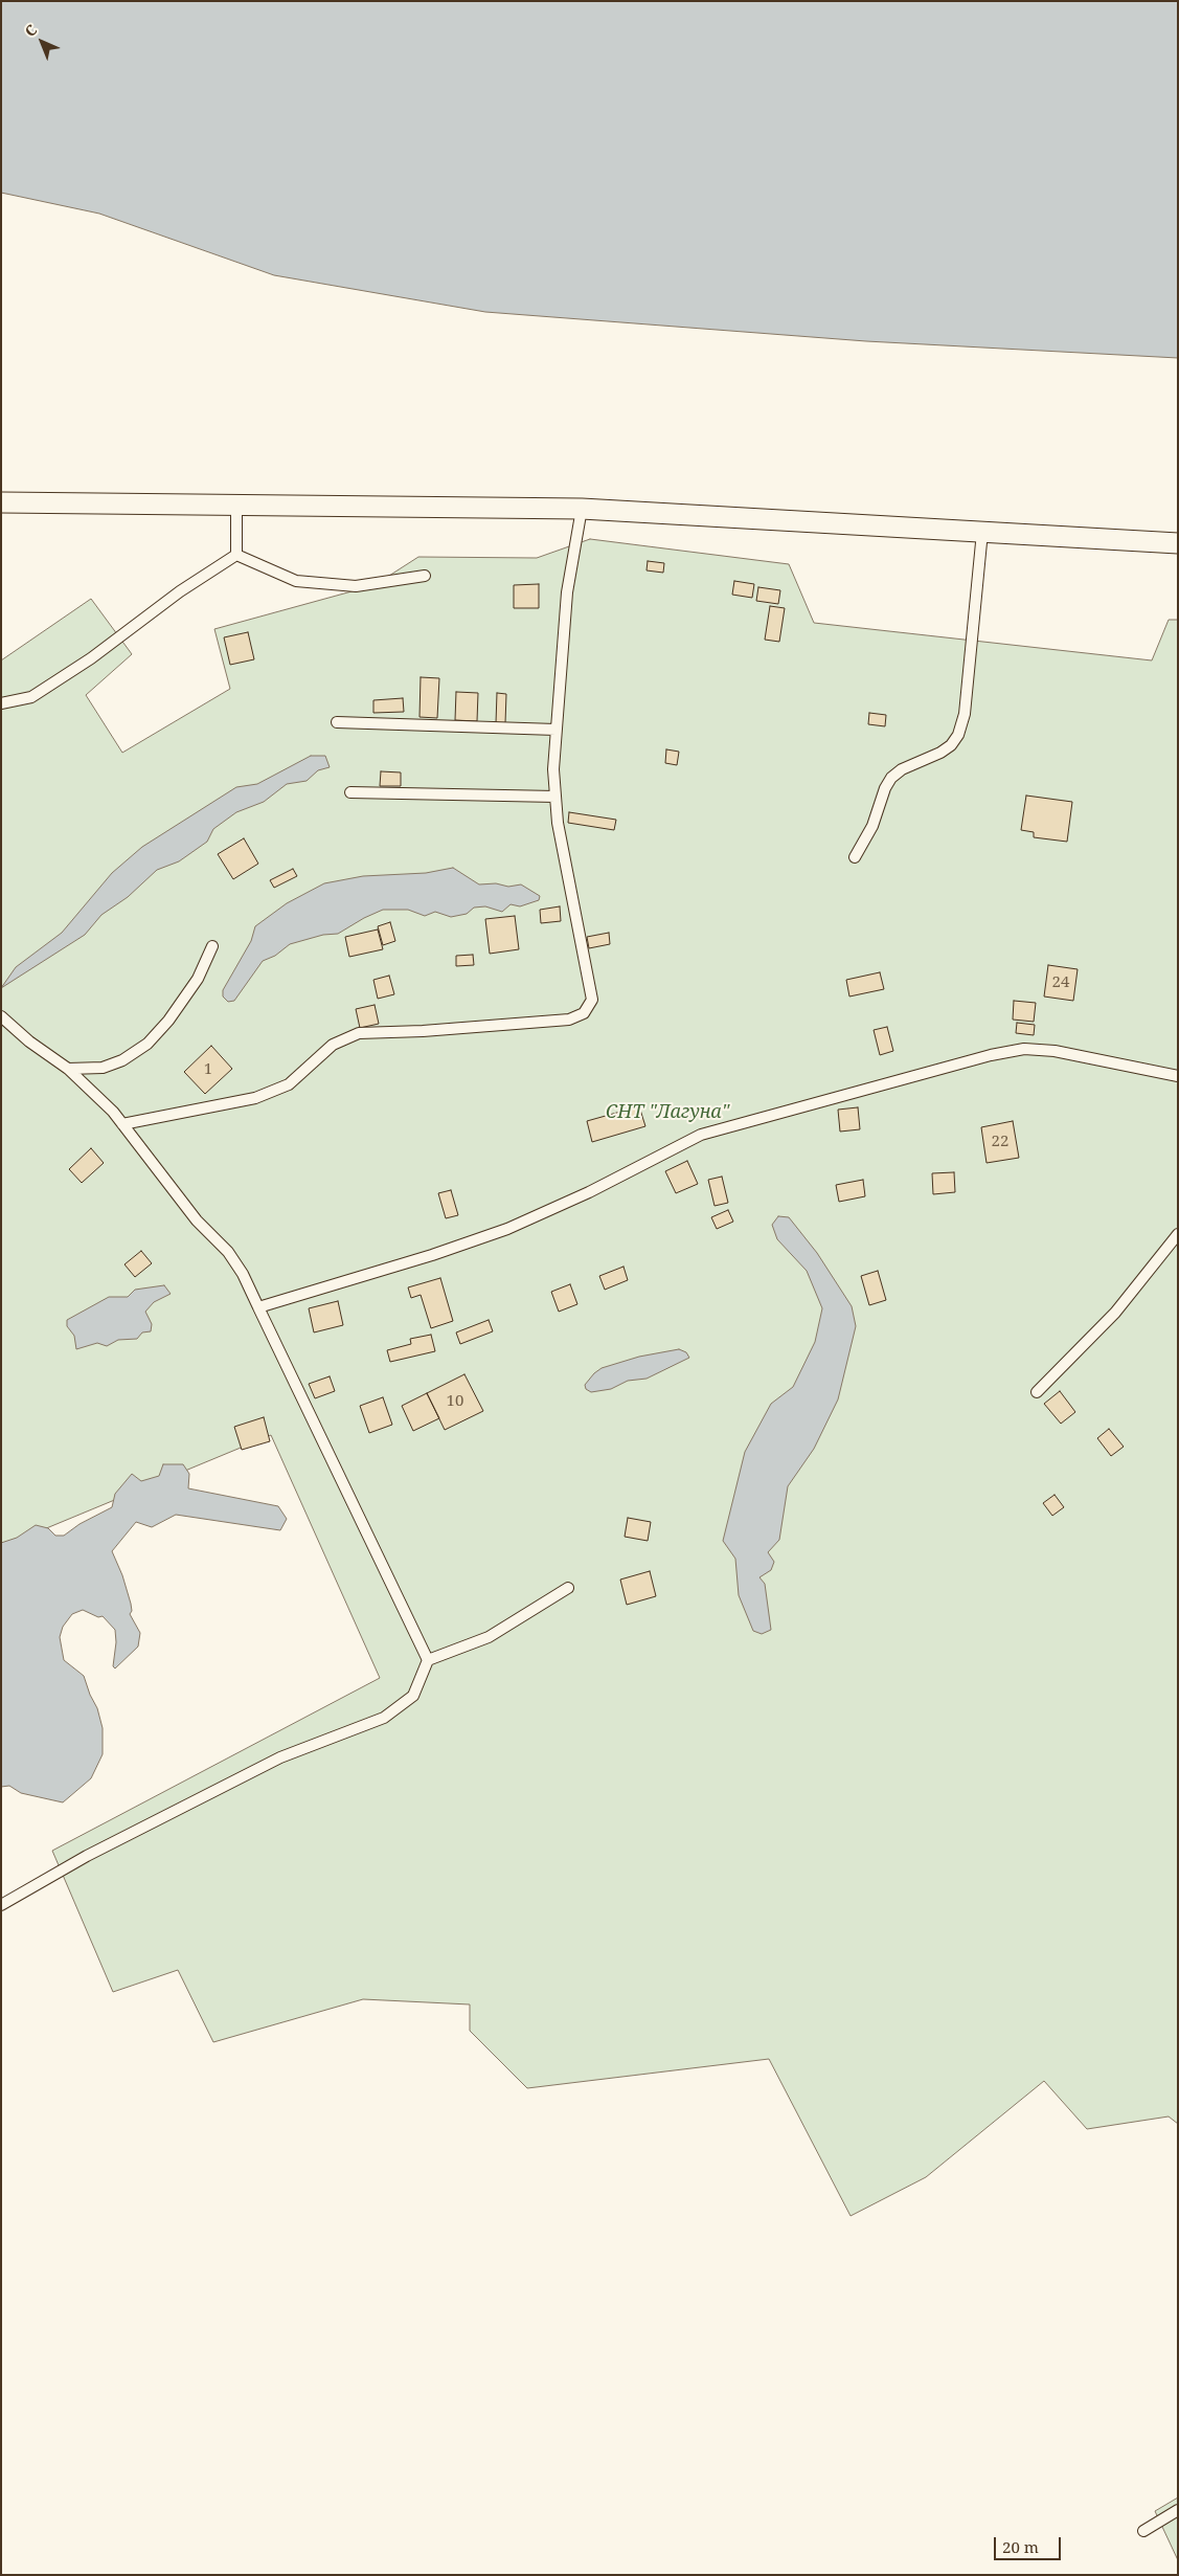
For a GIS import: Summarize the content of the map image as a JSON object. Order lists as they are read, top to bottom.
{
  "parks": ["СНТ \"Лагуна\""],
  "house_numbers": [
    "24",
    "1",
    "22",
    "10"
  ],
  "scale_bar": "20 m",
  "north": "top left"
}
